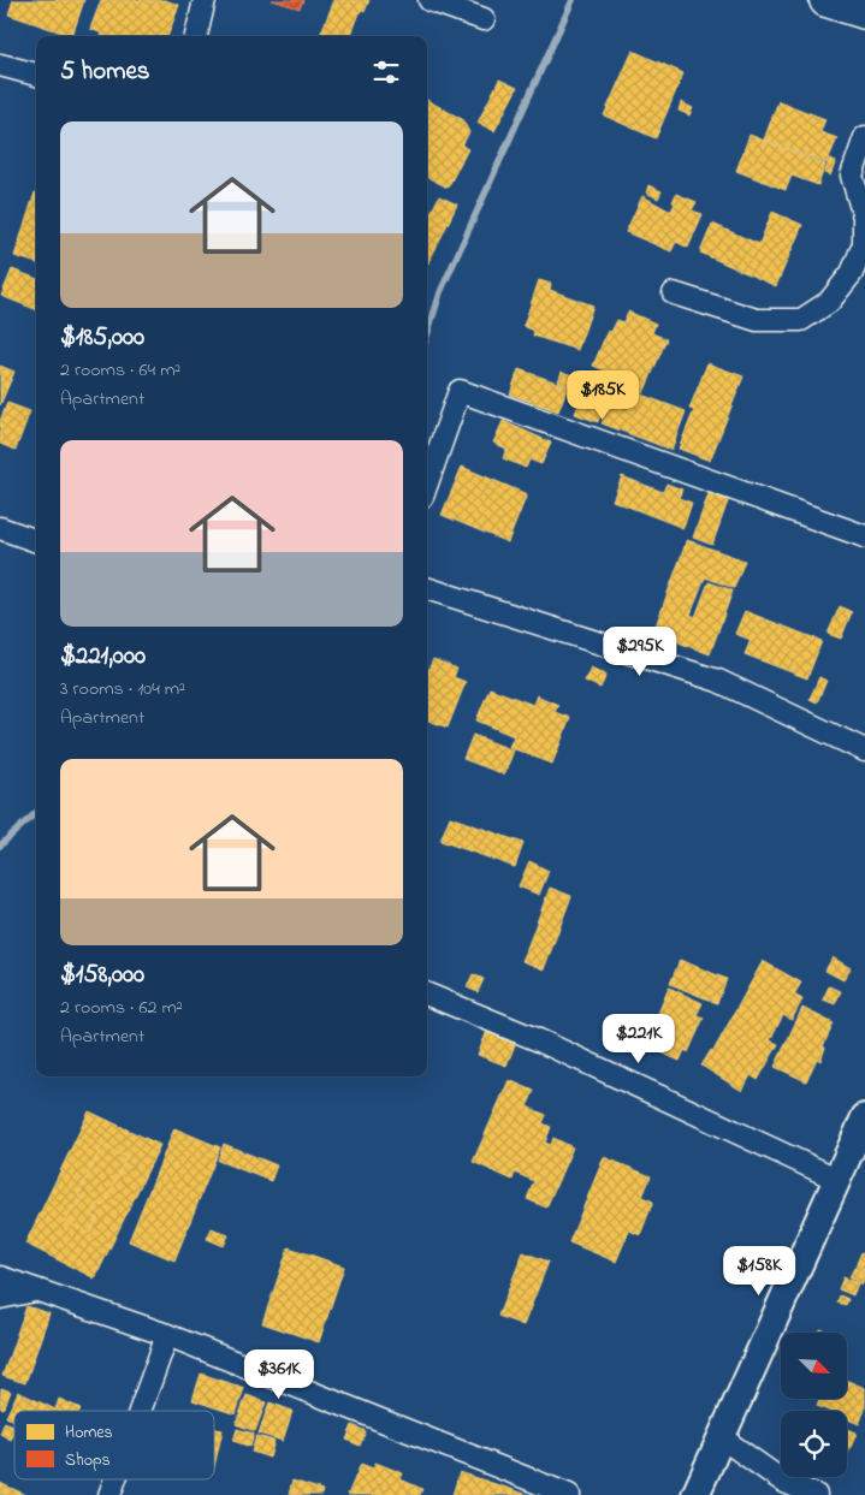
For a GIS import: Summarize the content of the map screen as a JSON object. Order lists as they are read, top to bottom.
{
  "legend": ["Homes", "Shops"],
  "north": "bottom right",
  "page": {
    "heading": "5 homes",
    "list": [
      {
        "name": "$185,000",
        "note": "2 rooms · 64 m² · Apartment"
      },
      {
        "name": "$221,000",
        "note": "3 rooms · 104 m² · Apartment"
      },
      {
        "name": "$158,000",
        "note": "2 rooms · 62 m² · Apartment"
      }
    ],
    "price": [
      "$185K",
      "$295K",
      "$221K",
      "$158K",
      "$361K"
    ]
  }
}
